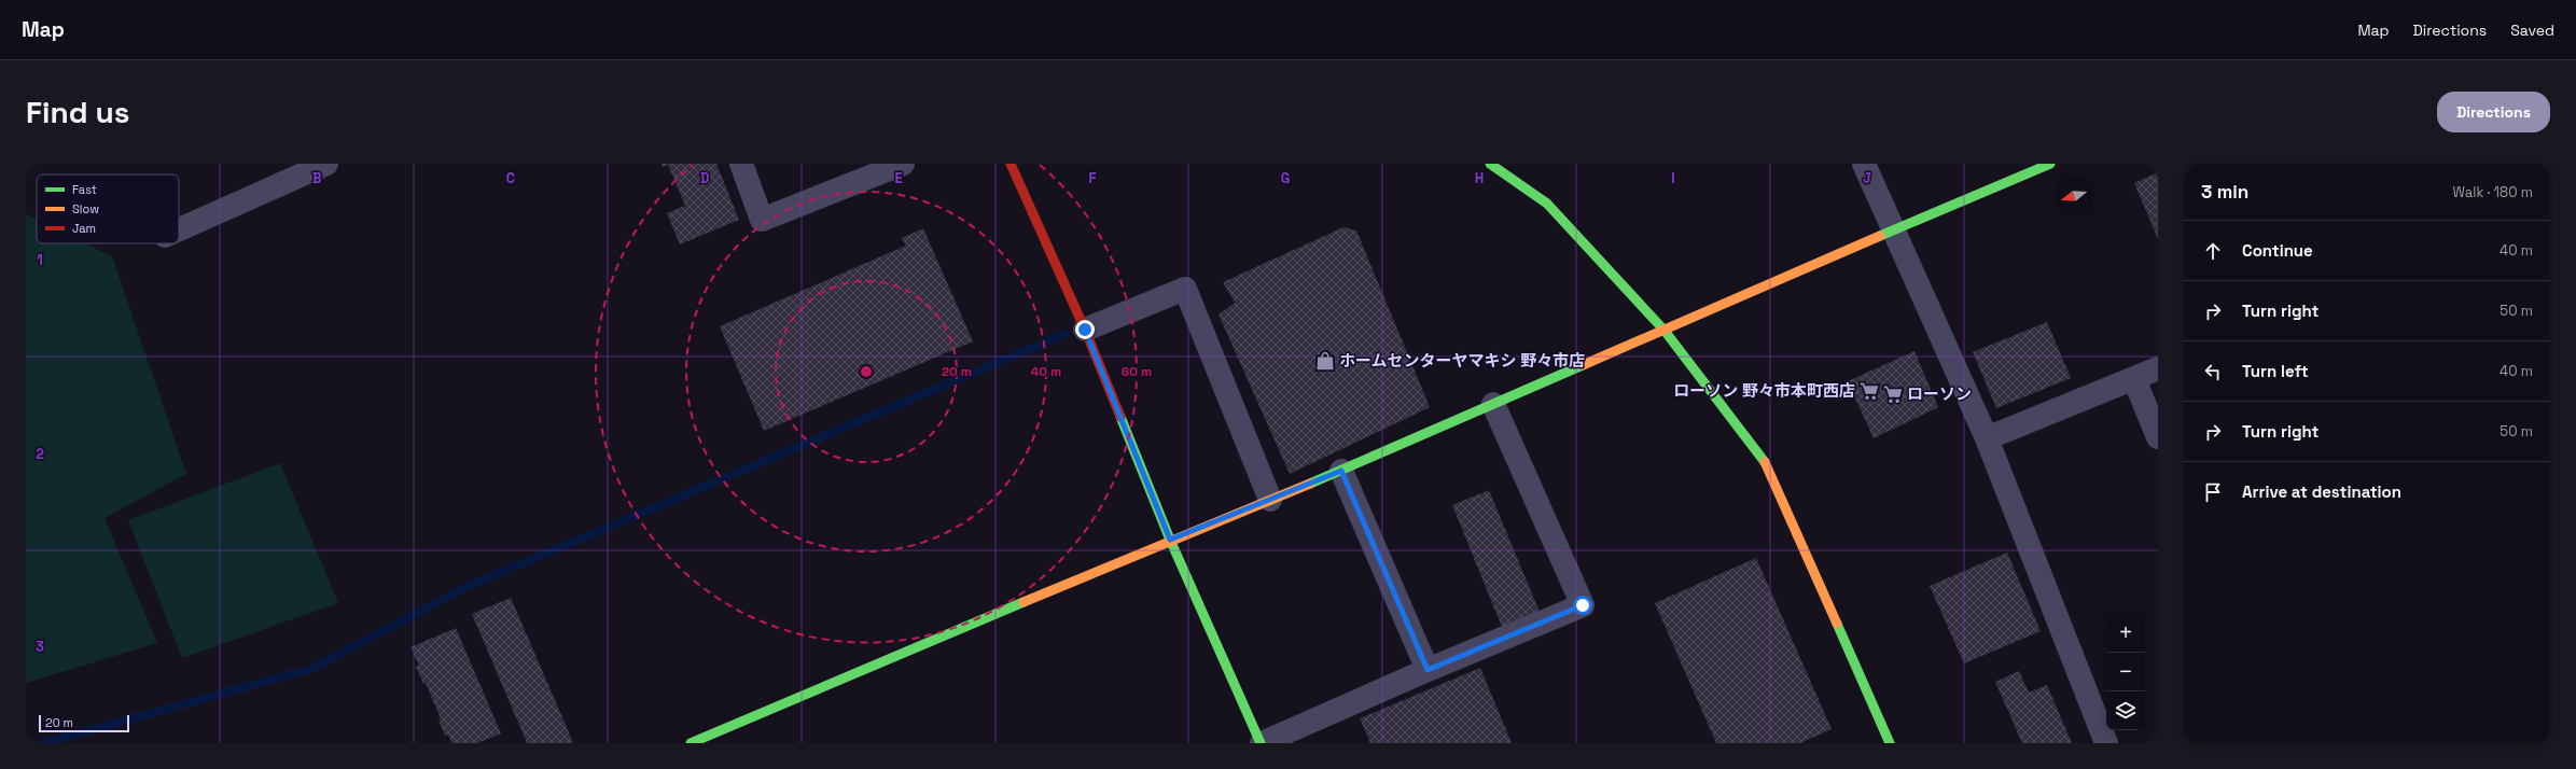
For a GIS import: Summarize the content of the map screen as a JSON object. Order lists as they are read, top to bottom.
{
  "places": {
    "shop": ["ホームセンターヤマキシ 野々市店"],
    "supermarket": ["ローソン 野々市本町西店", "ローソン"]
  },
  "legend": ["Fast", "Slow", "Jam"],
  "scale_bar": "20 m",
  "north": "left",
  "page": {
    "header": "Map",
    "nav": ["Map", "Directions", "Saved"],
    "buttons": "Directions",
    "title": "Find us",
    "heading": ["3 min", "Walk · 180 m"],
    "list": [
      ["Continue", "40 m"],
      ["Turn right", "50 m"],
      ["Turn left", "40 m"],
      ["Turn right", "50 m"],
      "Arrive at destination"
    ],
    "map_buttons": ["+", "−"],
    "scale": "20 m"
  },
  "grid": {
    "columns": [
      "B",
      "C",
      "D",
      "E",
      "F",
      "G",
      "H",
      "I",
      "J"
    ],
    "rows": ["1", "2", "3"]
  },
  "rings": ["20 m", "40 m", "60 m"]
}
